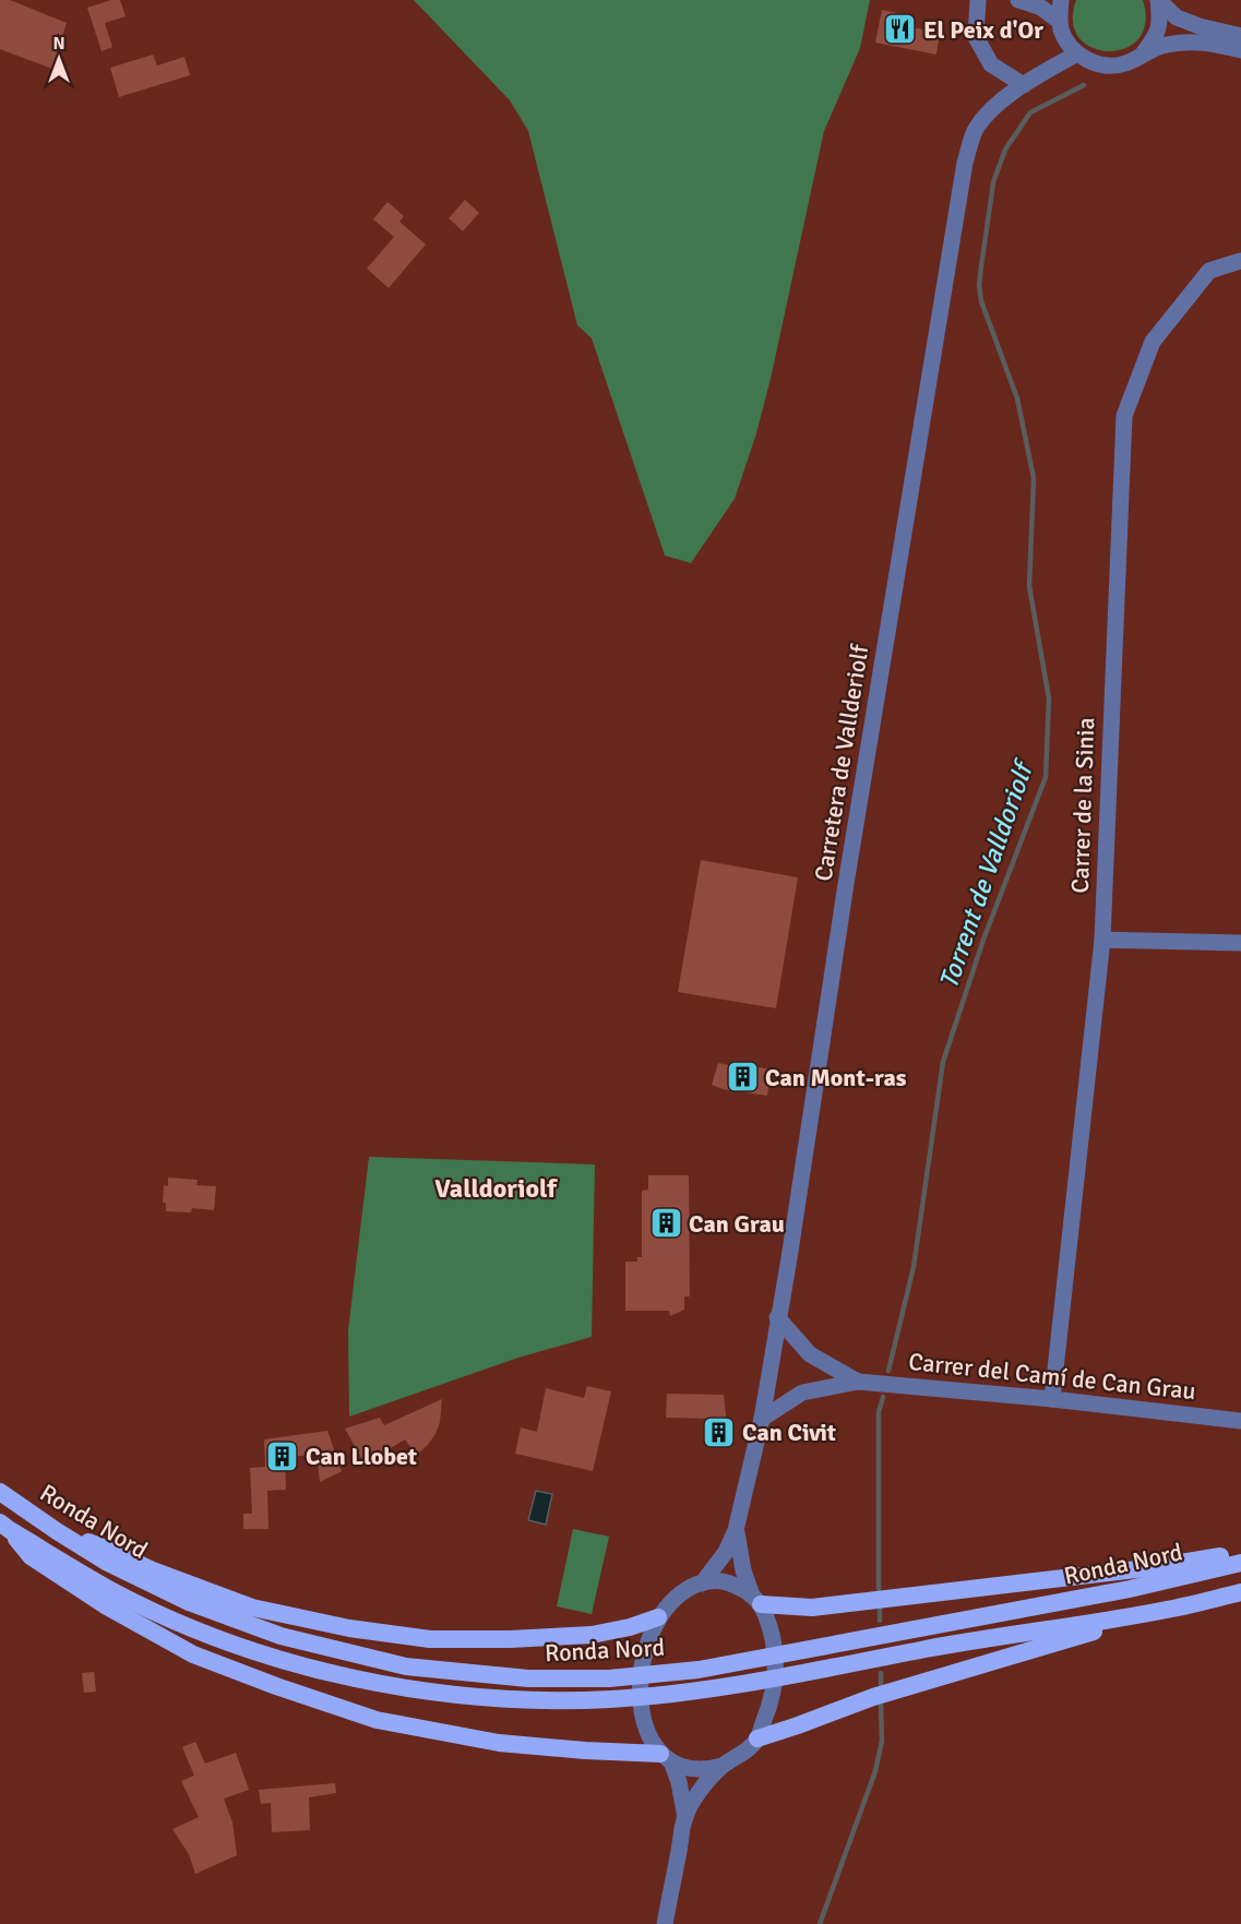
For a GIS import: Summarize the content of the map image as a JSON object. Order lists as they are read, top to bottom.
{
  "streets": {
    "highway": ["Ronda Nord"],
    "street": ["Carretera de Vallderiolf", "Carrer de la Sinia", "Carrer del Camí de Can Grau"]
  },
  "crossings": [
    ["Carretera de Vallderiolf", "Carrer del Camí de Can Grau"],
    ["Carrer de la Sinia", "Carrer del Camí de Can Grau"]
  ],
  "districts": ["Valldoriolf"],
  "water": ["Torrent de Valldoriolf"],
  "places": {
    "restaurant": ["El Peix d'Or"],
    "building": [
      "Can Mont-ras",
      "Can Grau",
      "Can Civit",
      "Can Llobet"
    ]
  },
  "north": "top"
}
